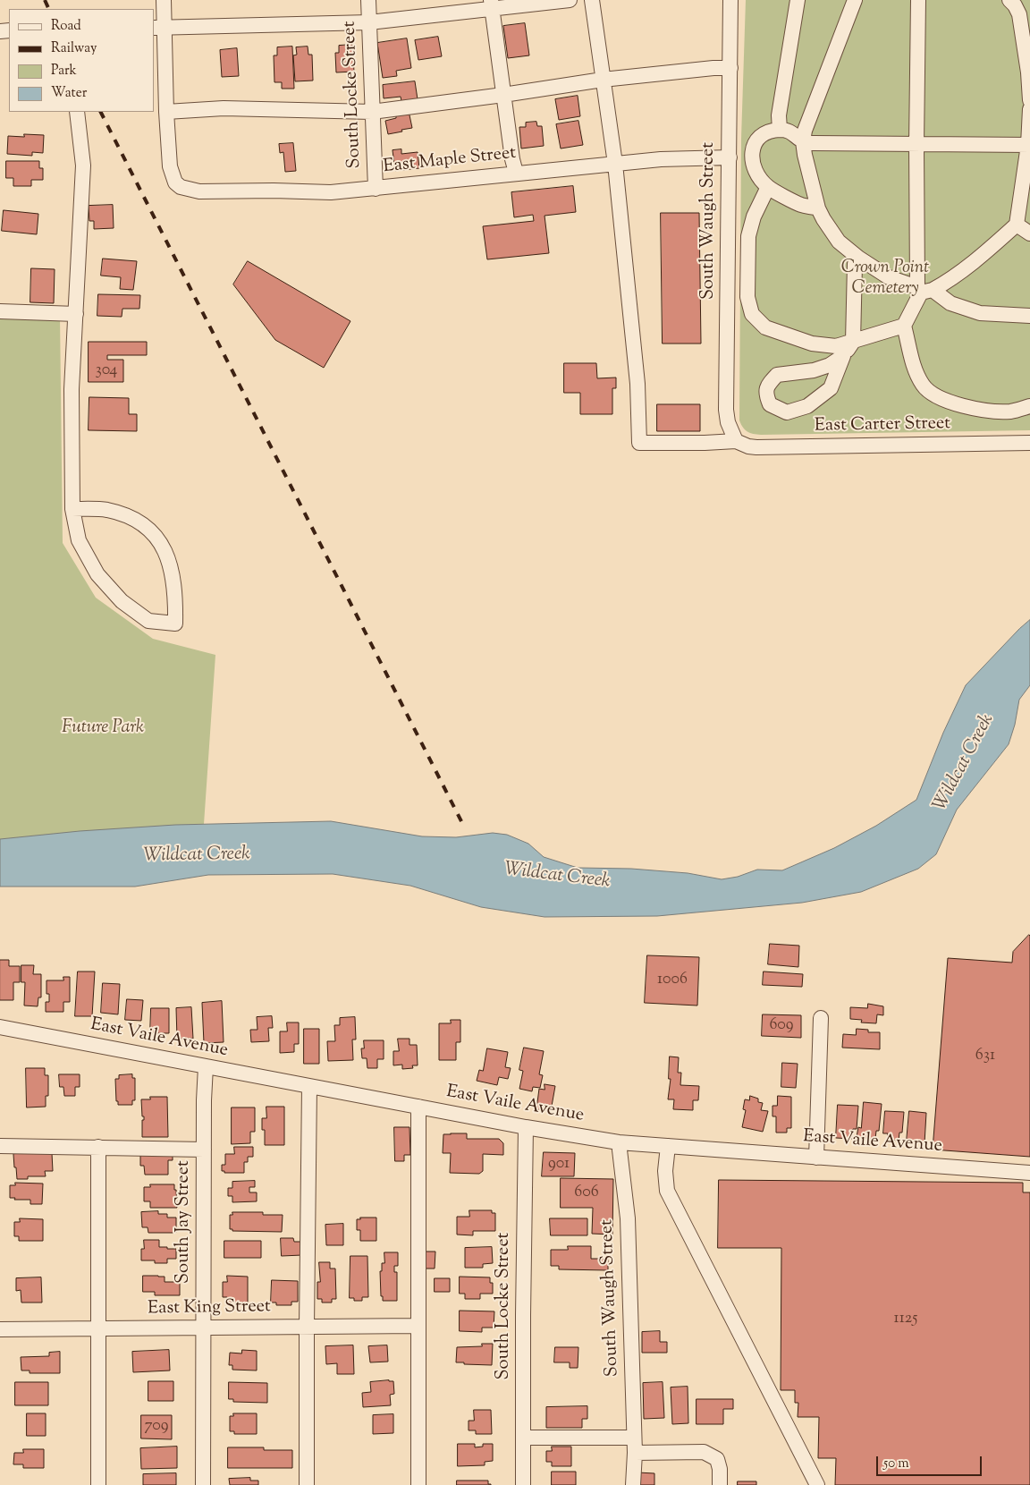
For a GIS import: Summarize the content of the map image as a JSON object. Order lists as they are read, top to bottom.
{
  "streets": {
    "street": [
      "South Locke Street",
      "East Maple Street",
      "South Waugh Street",
      "East Carter Street",
      "East Vaile Avenue",
      "South Jay Street",
      "East King Street"
    ]
  },
  "crossings": [
    ["South Locke Street", "East Maple Street"],
    ["South Locke Street", "East Vaile Avenue"],
    ["East Maple Street", "South Waugh Street"],
    ["South Waugh Street", "East Carter Street"],
    ["South Waugh Street", "East Vaile Avenue"],
    ["East Vaile Avenue", "South Jay Street"],
    ["South Jay Street", "East King Street"]
  ],
  "water": ["Wildcat Creek"],
  "parks": ["Crown Point Cemetery", "Future Park"],
  "house_numbers": [
    "304",
    "1006",
    "609",
    "631",
    "901",
    "606",
    "1125",
    "709"
  ],
  "legend": [
    "Road",
    "Railway",
    "Park",
    "Water"
  ],
  "scale_bar": "50 m"
}
